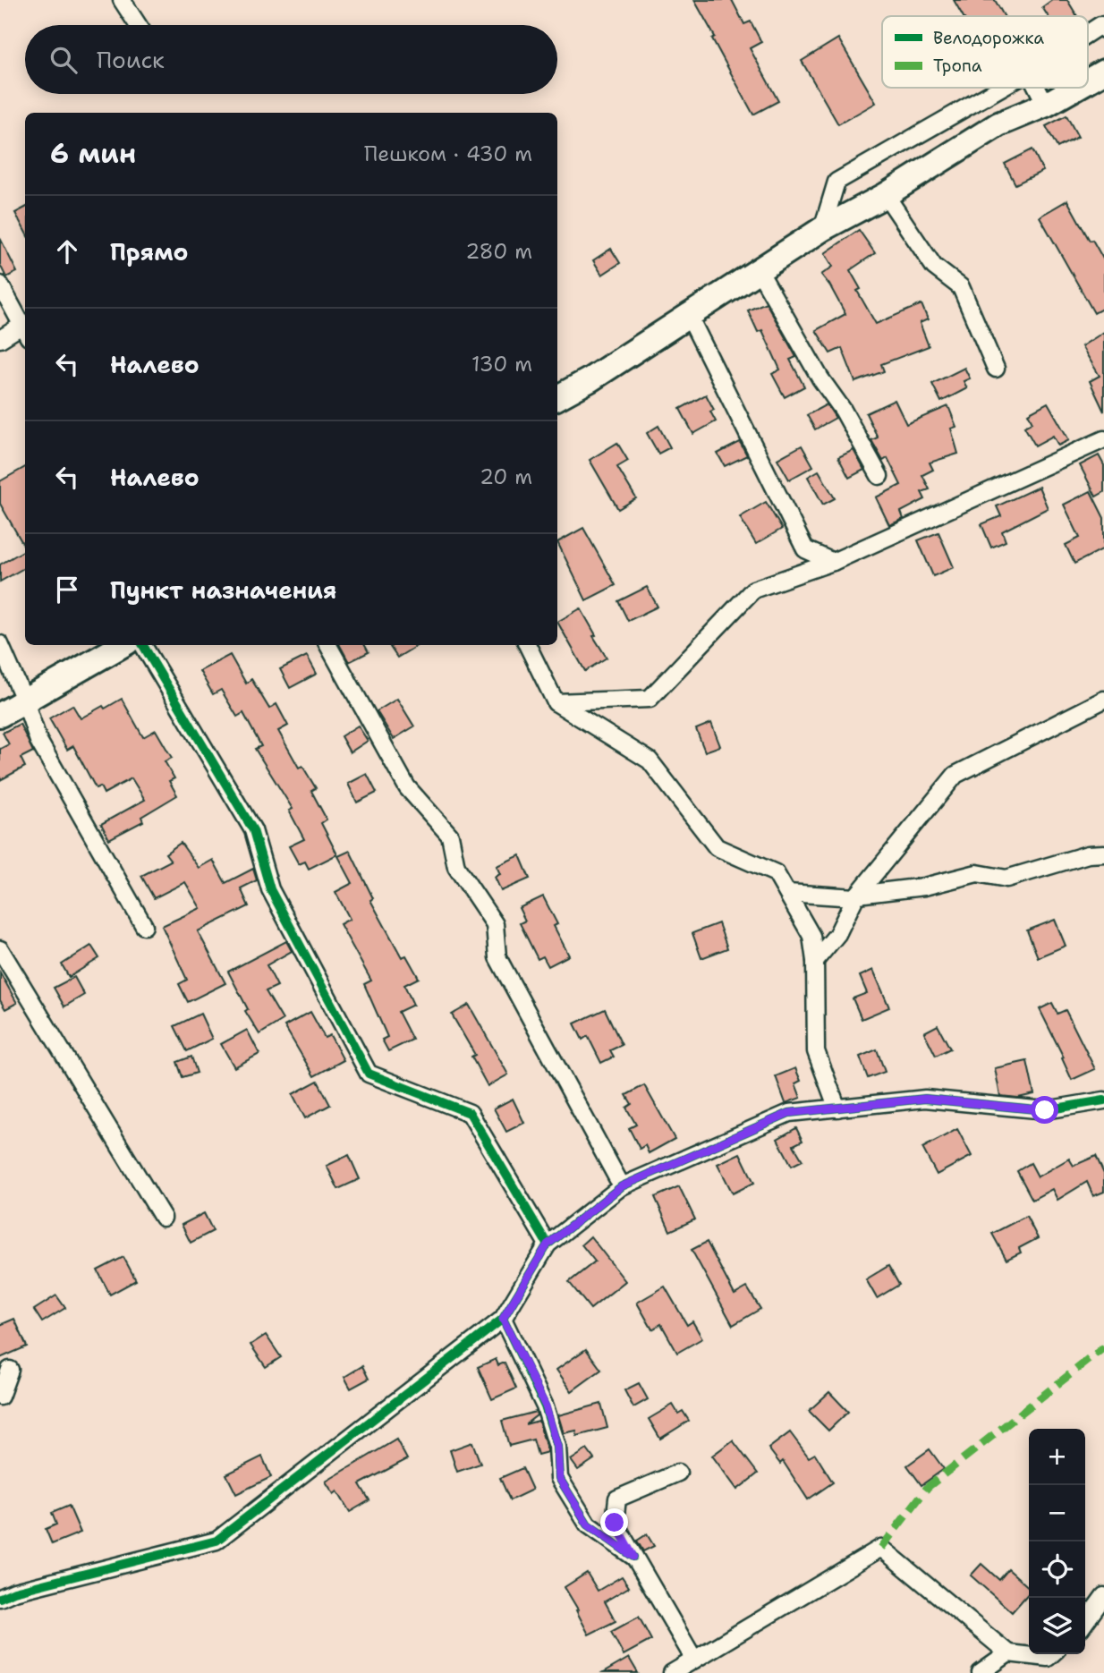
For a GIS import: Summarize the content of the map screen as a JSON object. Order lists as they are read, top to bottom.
{
  "legend": ["Велодорожка", "Тропа"],
  "page": {
    "search": "Поиск",
    "heading": ["6 мин", "Пешком · 430 m"],
    "list": [
      ["Прямо", "280 m"],
      ["Налево", "130 m"],
      ["Налево", "20 m"],
      "Пункт назначения"
    ],
    "map_buttons": ["+", "−"]
  }
}
